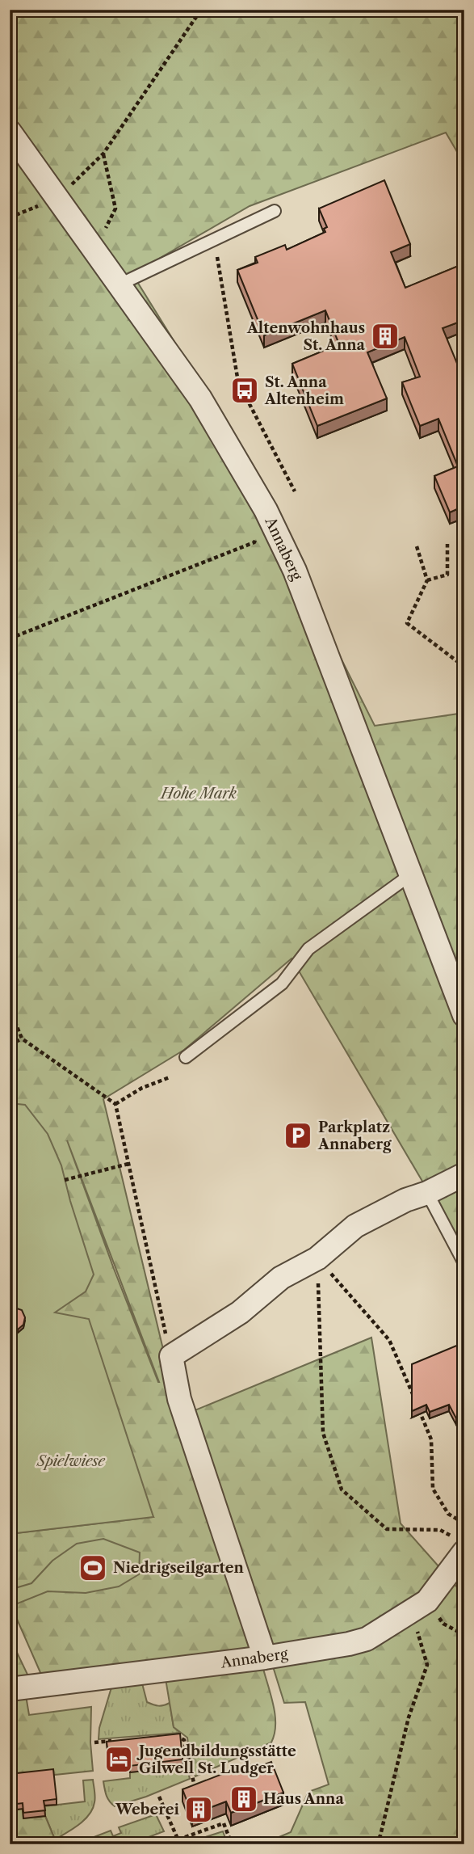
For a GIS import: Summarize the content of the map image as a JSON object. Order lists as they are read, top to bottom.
{
  "streets": {
    "street": ["Annaberg"]
  },
  "parks": ["Hohe Mark", "Spielwiese"],
  "places": {
    "building": ["Altenwohnhaus St. Anna", "Haus Anna", "Weberei"],
    "bus stop": ["St. Anna Altenheim"],
    "parking": ["Parkplatz Annaberg"],
    "sports": ["Niedrigseilgarten"],
    "hotel": ["Jugendbildungsstätte Gilwell St. Ludger"]
  }
}
